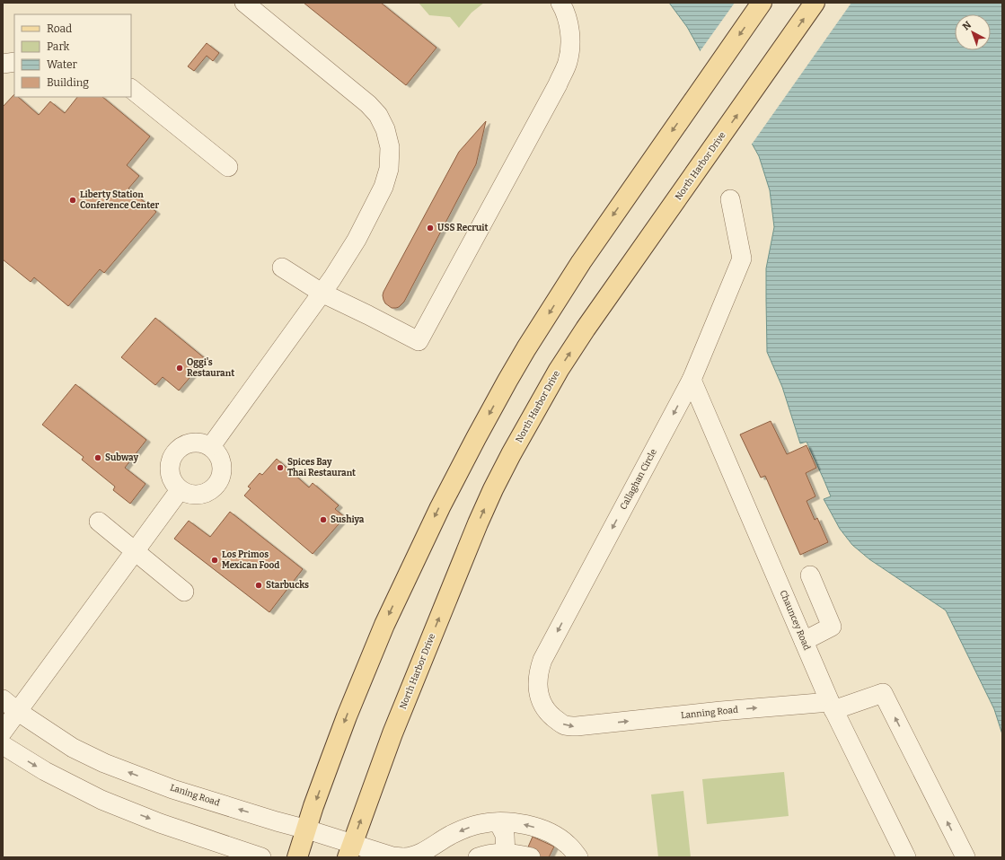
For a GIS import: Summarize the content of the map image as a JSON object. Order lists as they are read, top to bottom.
{
  "streets": {
    "main road": ["North Harbor Drive"],
    "street": [
      "Callaghan Circle",
      "Chauncey Road",
      "Lanning Road",
      "Laning Road"
    ]
  },
  "crossings": [
    ["North Harbor Drive", "Laning Road"],
    ["Callaghan Circle", "Chauncey Road"],
    ["Callaghan Circle", "Lanning Road"],
    ["Chauncey Road", "Lanning Road"]
  ],
  "one_way": ["Callaghan Circle"],
  "places": [
    "Liberty Station Conference Center",
    "USS Recruit",
    "Oggi's Restaurant",
    "Subway",
    "Spices Bay Thai Restaurant",
    "Sushiya",
    "Los Primos Mexican Food",
    "Starbucks"
  ],
  "legend": [
    "Road",
    "Park",
    "Water",
    "Building"
  ],
  "north": "top left"
}
